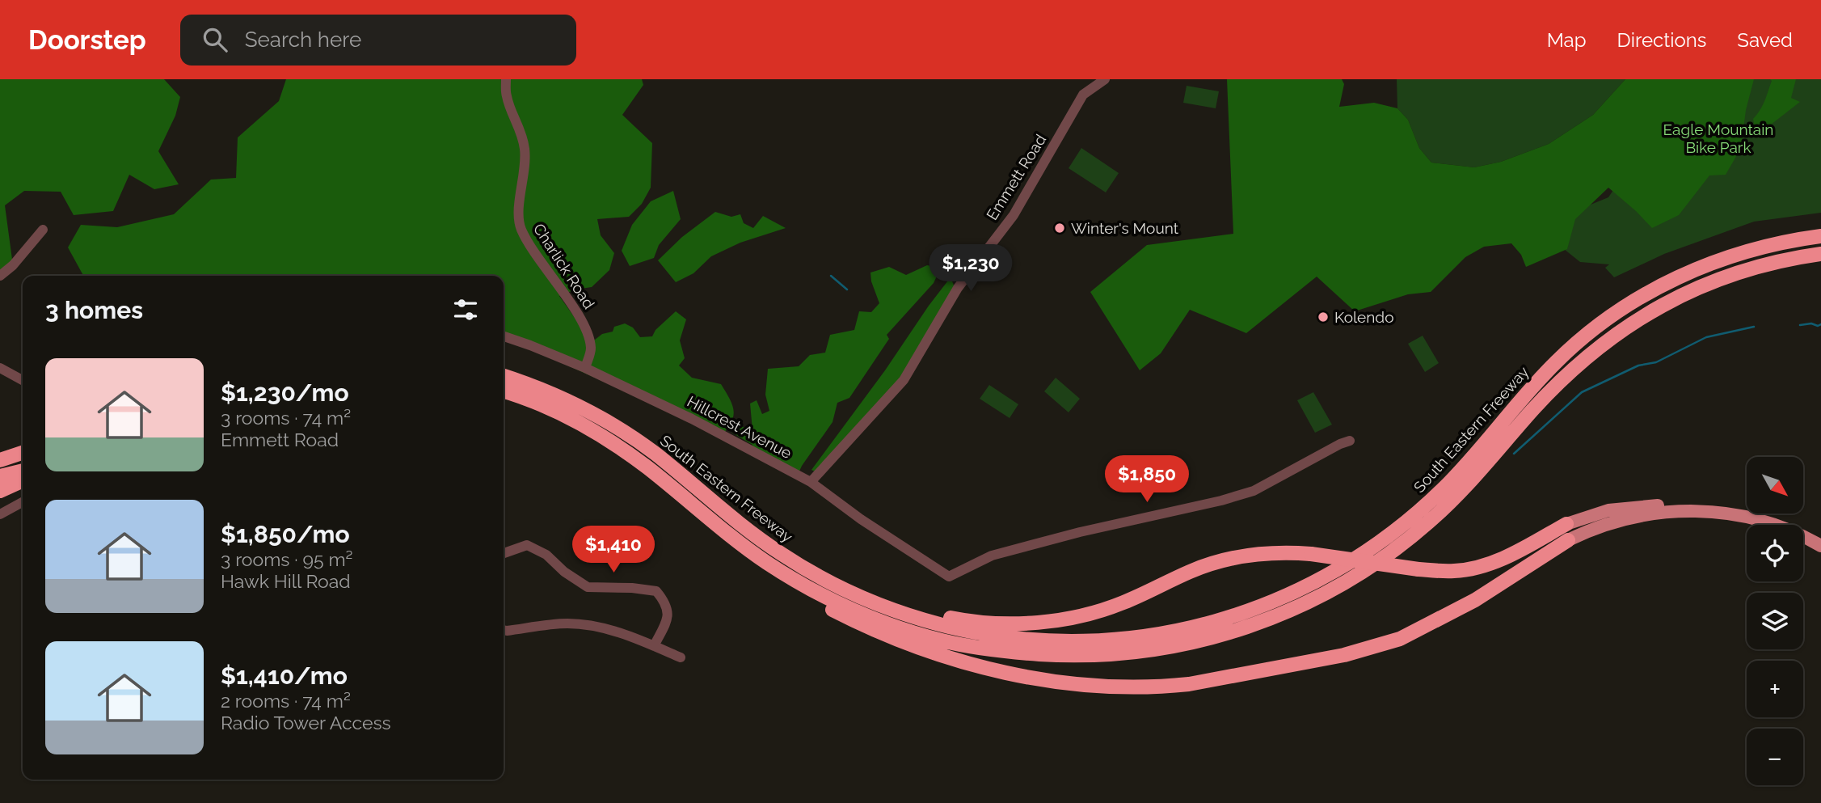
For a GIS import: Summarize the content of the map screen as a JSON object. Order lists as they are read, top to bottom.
{
  "streets": {
    "highway": ["South Eastern Freeway"],
    "street": ["Emmett Road", "Charlick Road", "Hillcrest Avenue"]
  },
  "crossings": [
    ["Emmett Road", "Hillcrest Avenue"],
    ["Charlick Road", "Hillcrest Avenue"]
  ],
  "parks": ["Eagle Mountain Bike Park"],
  "places": ["Winter's Mount", "Kolendo"],
  "north": "bottom right",
  "page": {
    "header": "Doorstep",
    "search": "Search here",
    "nav": ["Map", "Directions", "Saved"],
    "price": ["$1,230", "$1,850", "$1,410"],
    "heading": "3 homes",
    "list": [
      {
        "name": "$1,230/mo",
        "note": "3 rooms · 74 m² · Emmett Road"
      },
      {
        "name": "$1,850/mo",
        "note": "3 rooms · 95 m² · Hawk Hill Road"
      },
      {
        "name": "$1,410/mo",
        "note": "2 rooms · 74 m² · Radio Tower Access"
      }
    ],
    "map_buttons": ["+", "−"]
  }
}
